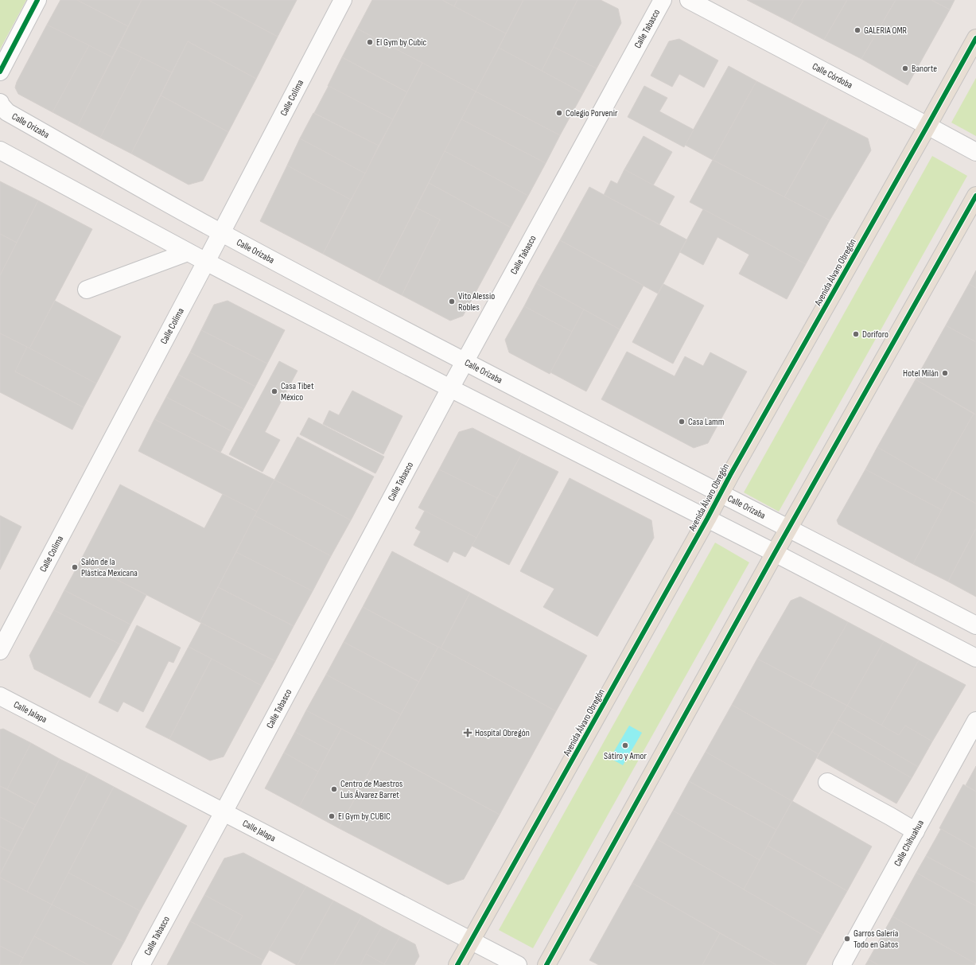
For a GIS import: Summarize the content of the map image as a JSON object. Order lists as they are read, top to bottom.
{
  "streets": {
    "main road": ["Avenida Álvaro Obregón"],
    "street": [
      "Calle Tabasco",
      "Calle Córdoba",
      "Calle Colima",
      "Calle Orizaba",
      "Calle Jalapa",
      "Calle Chihuahua"
    ]
  },
  "crossings": [
    ["Calle Tabasco", "Calle Orizaba"],
    ["Calle Tabasco", "Calle Jalapa"],
    ["Calle Córdoba", "Avenida Álvaro Obregón"],
    ["Calle Colima", "Calle Orizaba"],
    ["Calle Orizaba", "Avenida Álvaro Obregón"],
    ["Avenida Álvaro Obregón", "Calle Jalapa"]
  ],
  "places": {
    "other": [
      "GALERIA OMR",
      "El Gym by Cubic",
      "Banorte",
      "Colegio Porvenir",
      "Vito Alessio Robles",
      "Doríforo",
      "Hotel Milán",
      "Casa Tibet México",
      "Casa Lamm",
      "Salón de la Plástica Mexicana",
      "Sátiro y Amor",
      "Centro de Maestros Luis Álvarez Barret",
      "El Gym by CUBIC",
      "Garros Galería Todo en Gatos"
    ],
    "health": ["Hospital Obregón"]
  }
}
